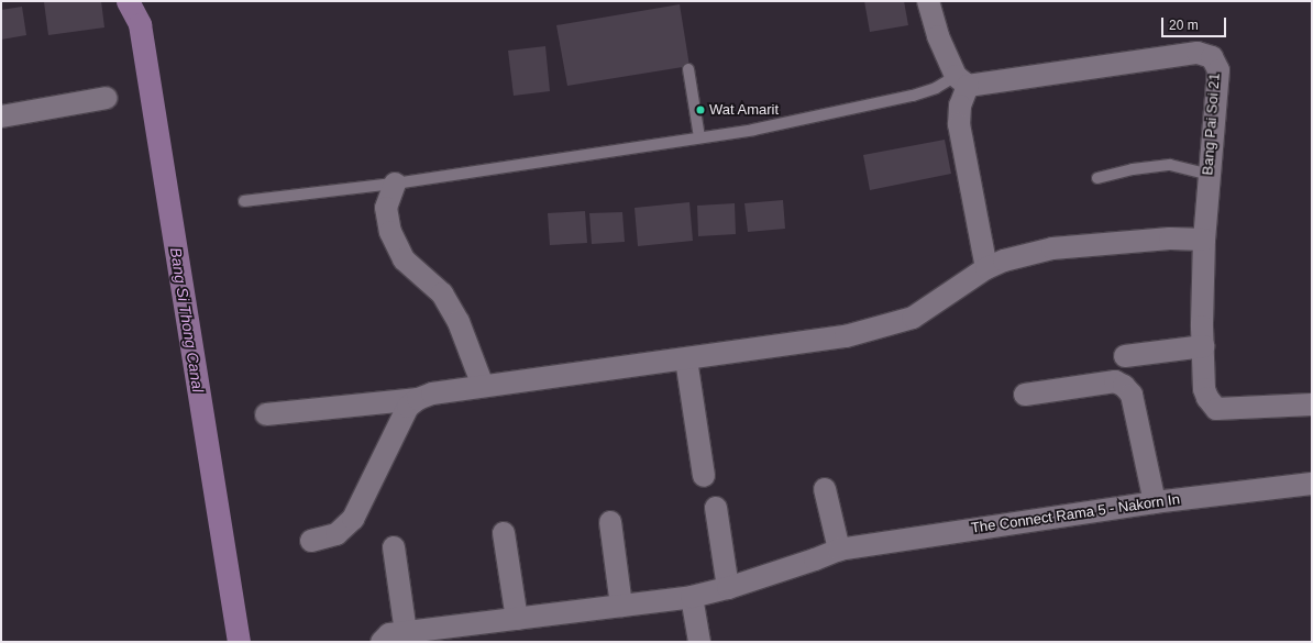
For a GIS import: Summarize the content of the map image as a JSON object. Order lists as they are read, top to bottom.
{
  "streets": {
    "street": ["Bang Pai Soi 21", "The Connect Rama 5 - Nakorn In"]
  },
  "water": ["Bang Si Thong Canal"],
  "places": ["Wat Amarit"],
  "scale_bar": "20 m"
}
